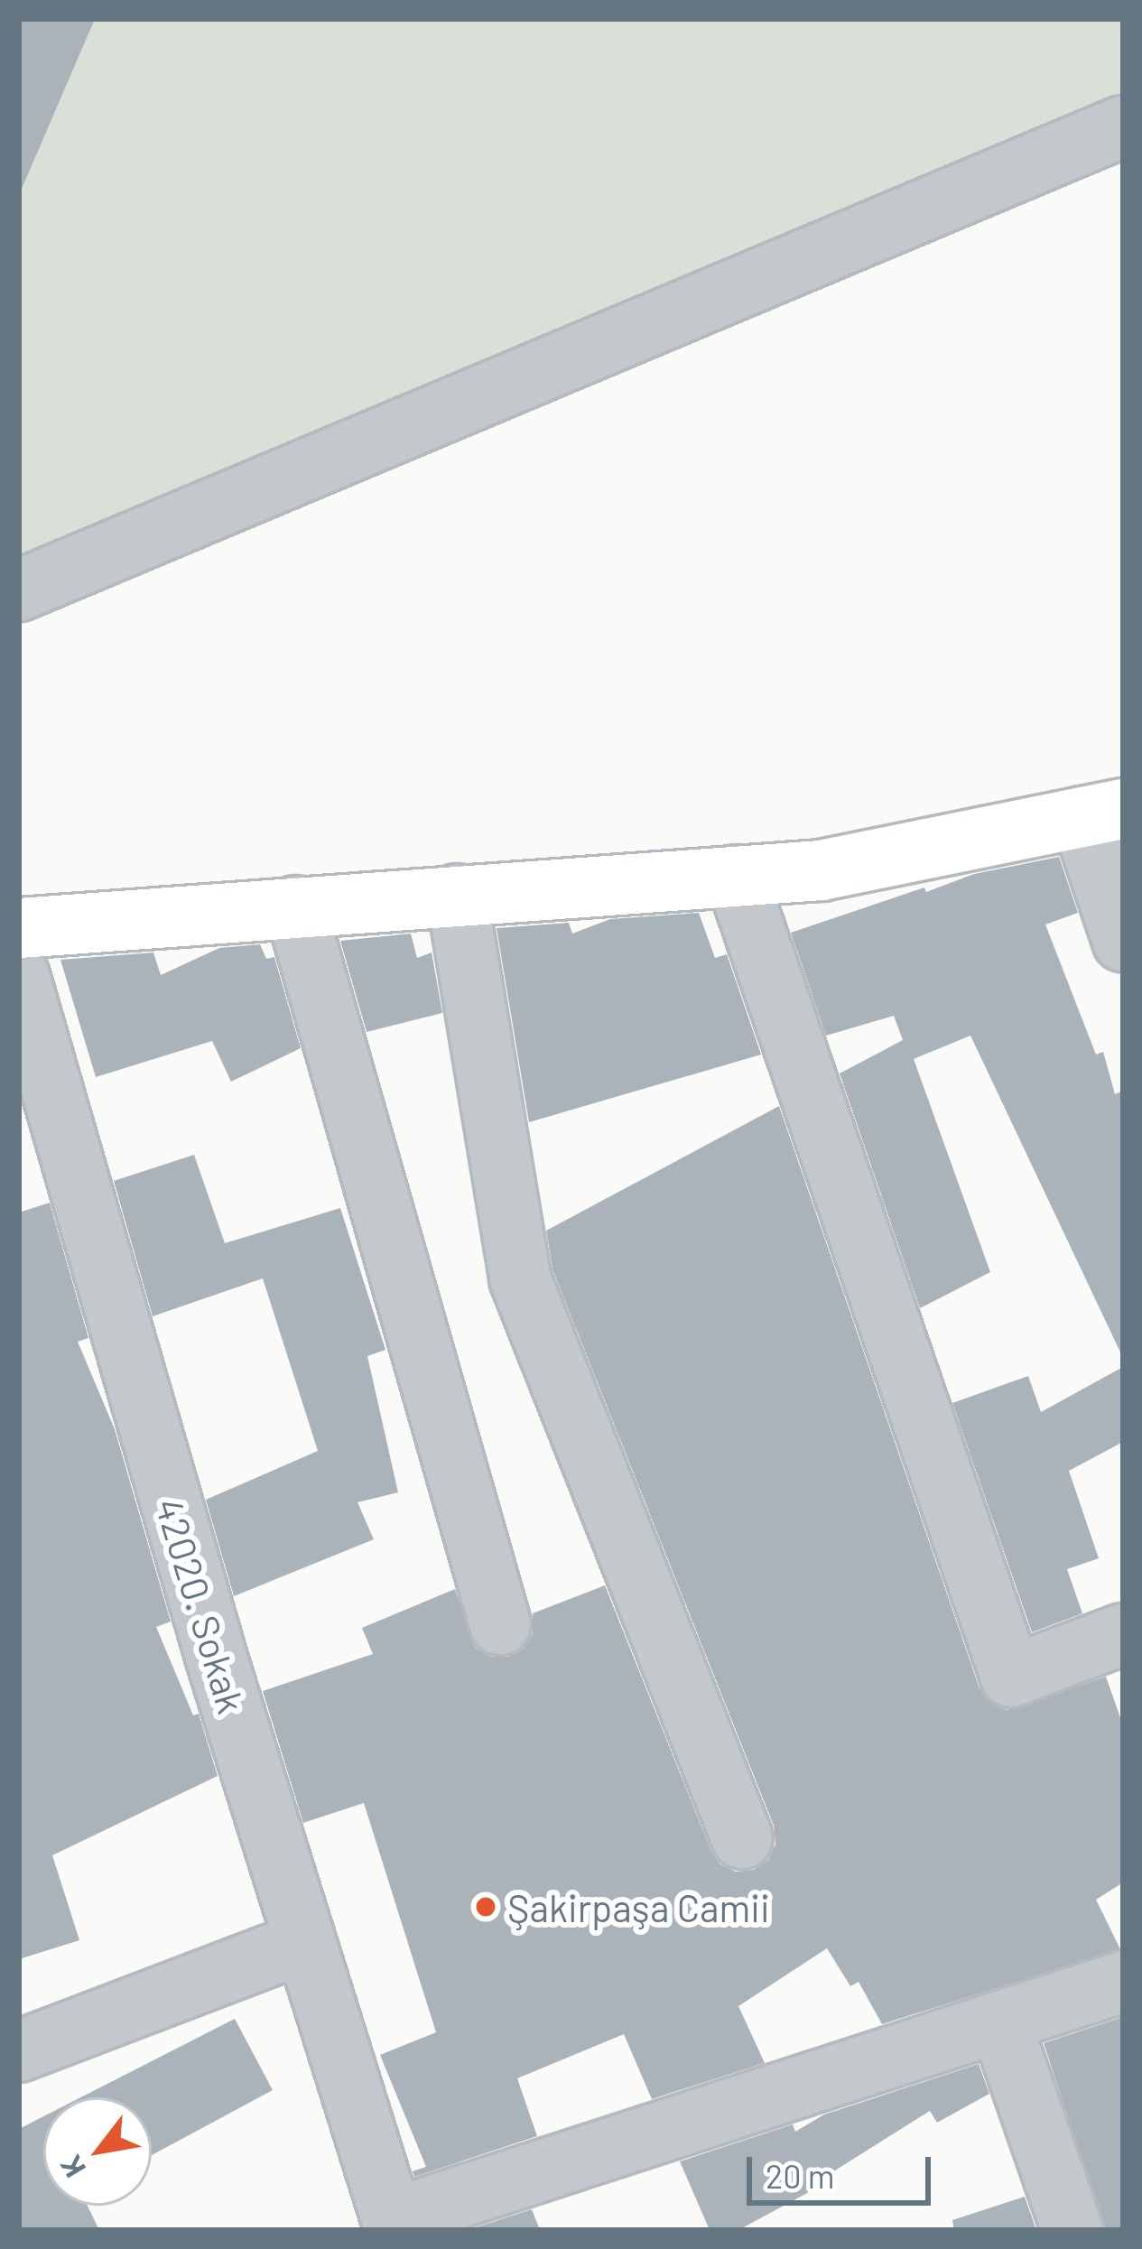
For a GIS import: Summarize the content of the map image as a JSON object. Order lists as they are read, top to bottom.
{
  "streets": {
    "street": ["42020. Sokak"]
  },
  "places": ["Şakirpaşa Camii"],
  "scale_bar": "20 m",
  "north": "bottom left"
}
